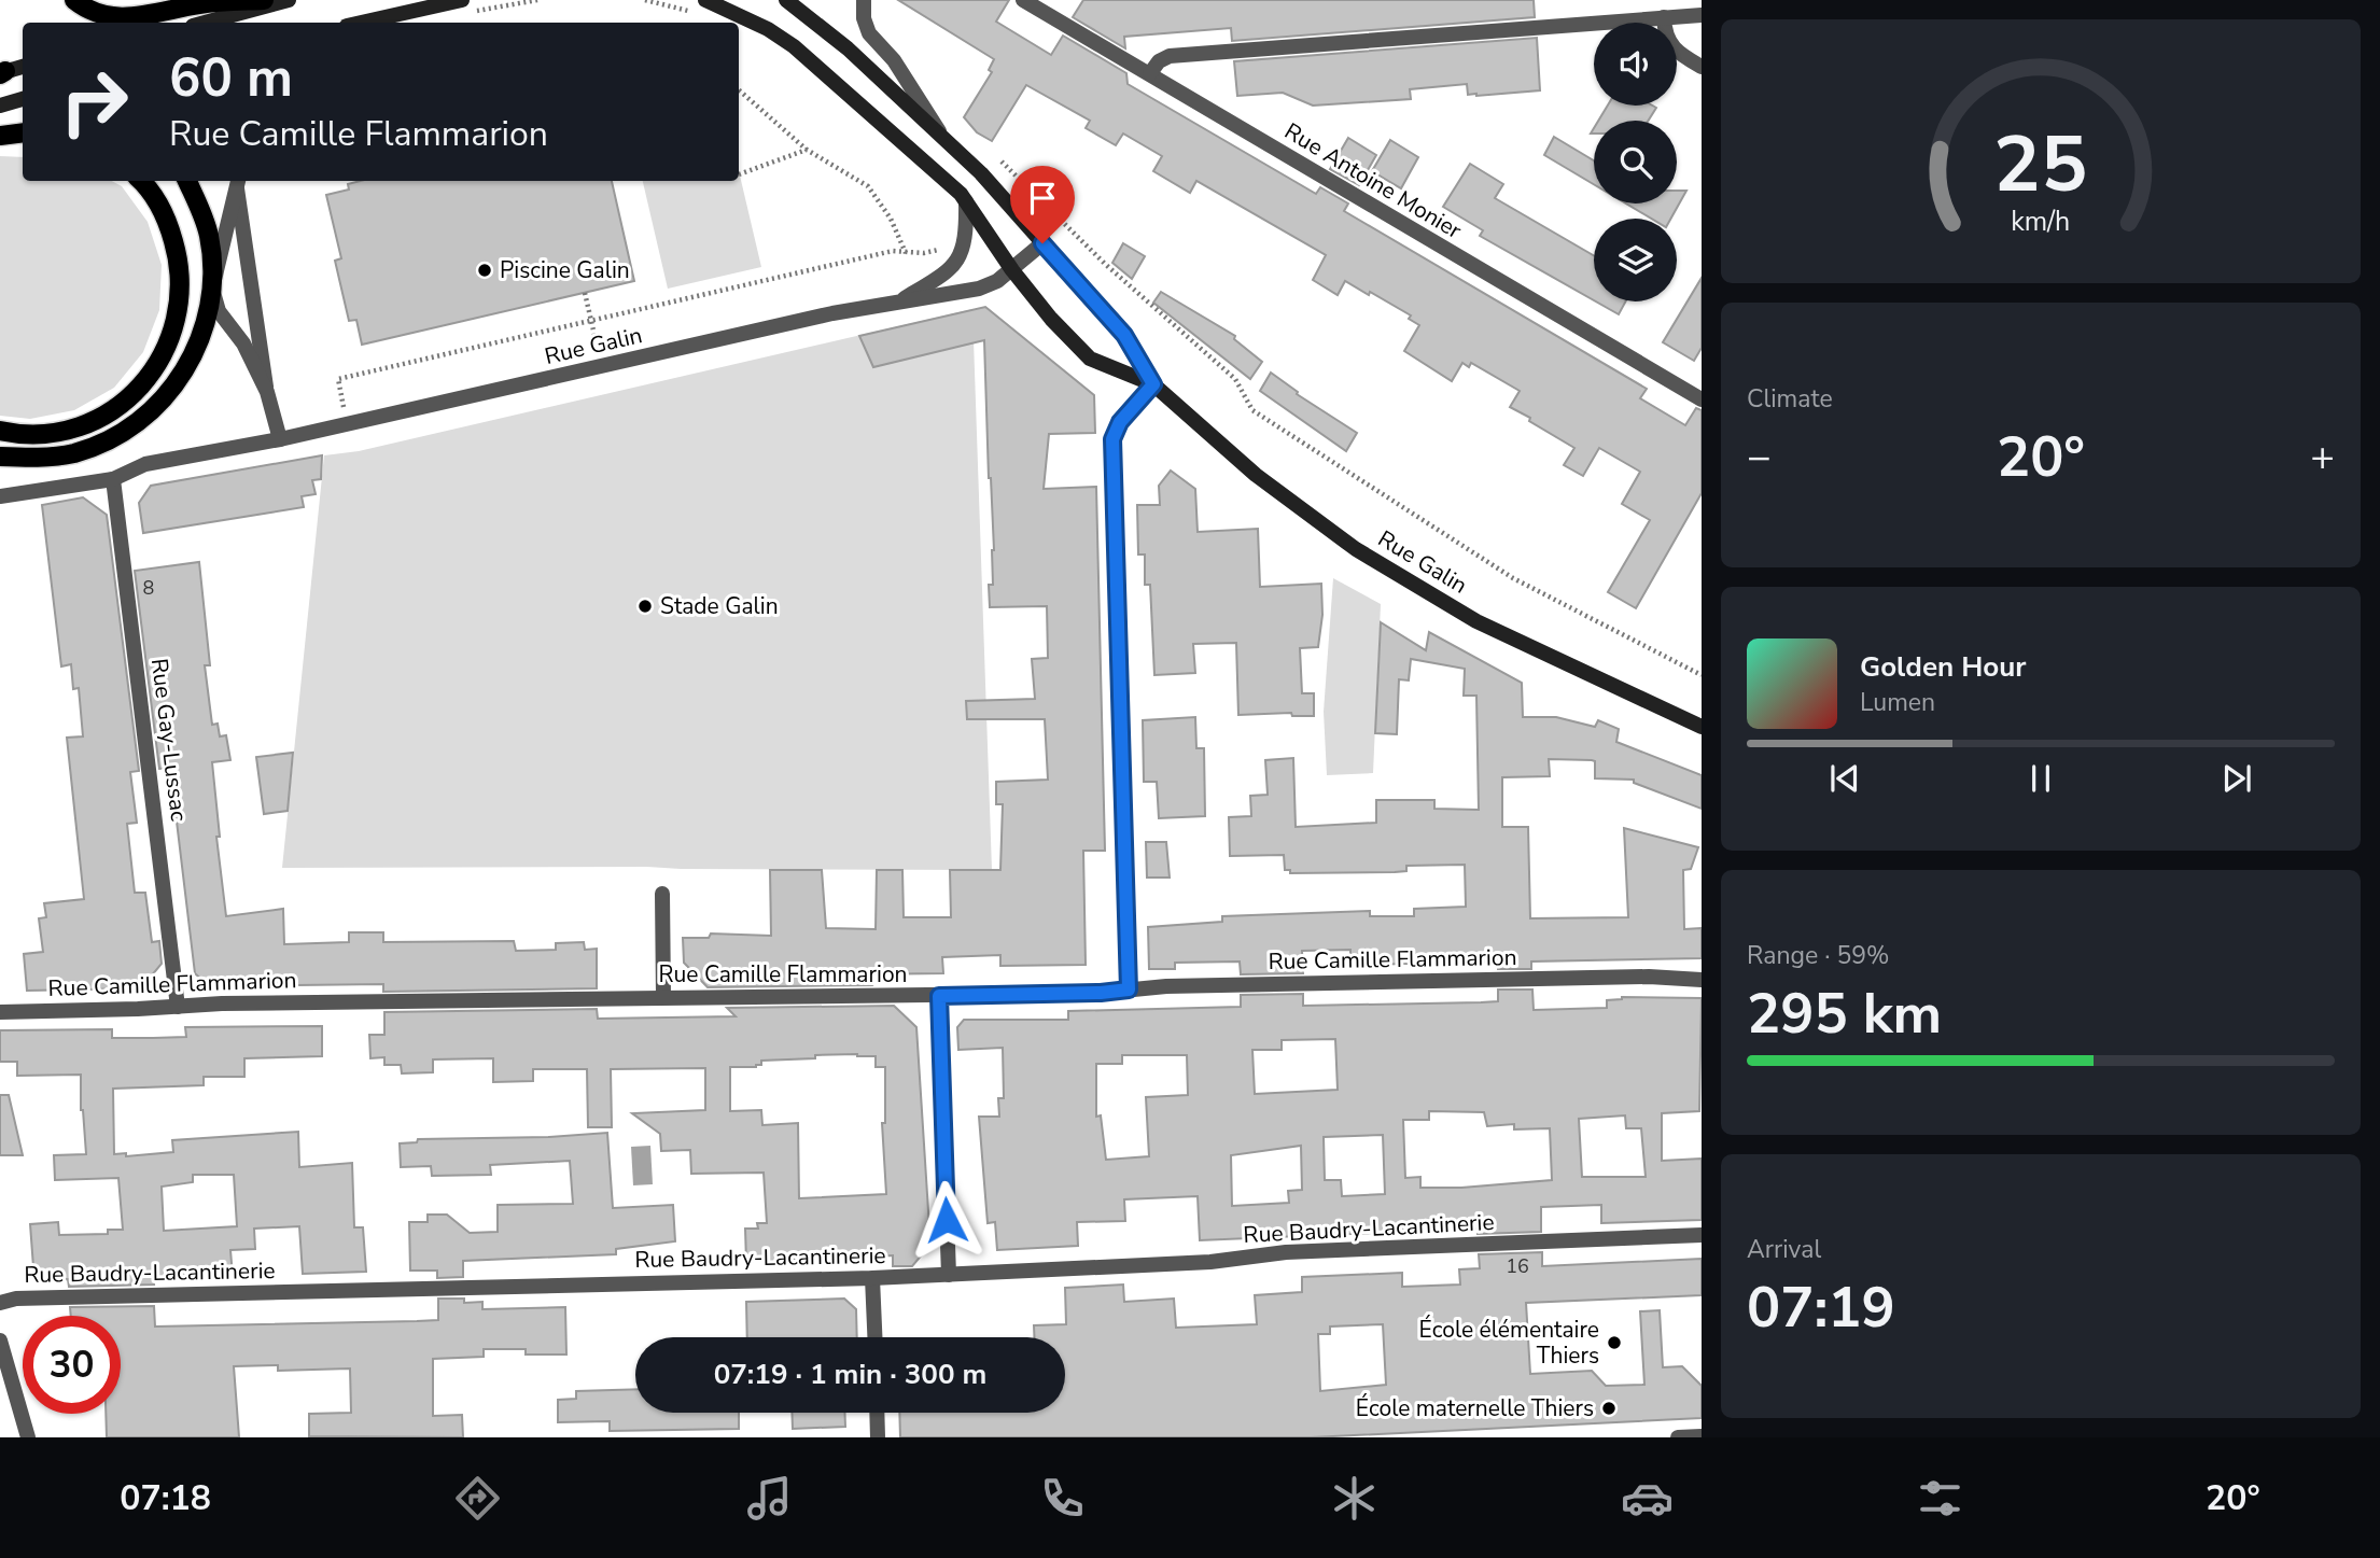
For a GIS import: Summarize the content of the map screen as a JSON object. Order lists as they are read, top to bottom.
{
  "streets": {
    "main road": ["Rue Galin"],
    "street": [
      "Rue Antoine Monier",
      "Rue Gay-Lussac",
      "Rue Camille Flammarion",
      "Rue Baudry-Lacantinerie"
    ]
  },
  "crossings": [
    ["Rue Galin", "Rue Gay-Lussac"],
    ["Rue Gay-Lussac", "Rue Camille Flammarion"]
  ],
  "places": [
    "Piscine Galin",
    "Stade Galin",
    "École élémentaire Thiers",
    "École maternelle Thiers"
  ],
  "house_numbers": ["8", "16"],
  "page": {
    "turn": ["60 m", "Rue Camille Flammarion"],
    "tile": [
      "Climate",
      ["Range · 59%", "295 km"],
      ["Arrival", "07:19"]
    ],
    "heat": ["−", "20°", "+"],
    "song": ["Golden Hour", "Lumen"],
    "limit": "30",
    "trip": "07:19 · 1 min · 300 m",
    "tabs": ["07:18", "20°"],
    "gauge": ["25", "km/h"]
  }
}
